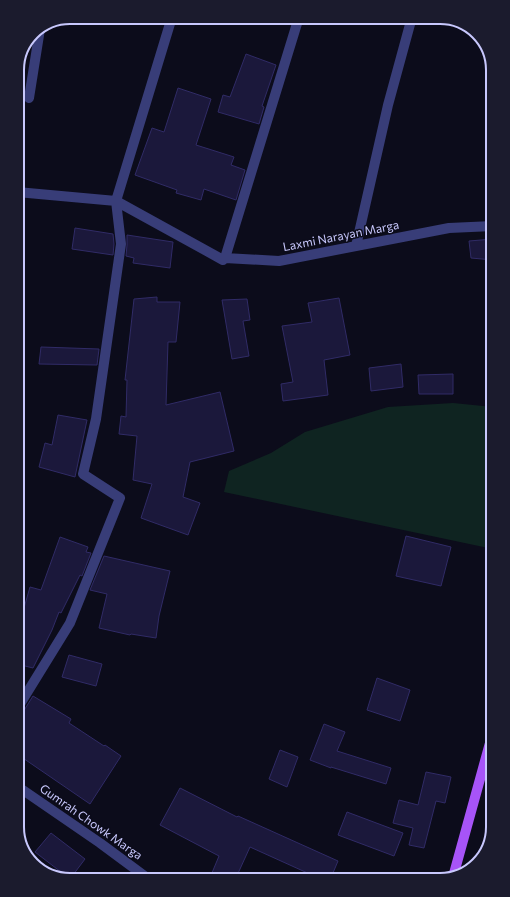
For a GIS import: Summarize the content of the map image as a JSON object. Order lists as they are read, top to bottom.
{
  "streets": {
    "street": ["Laxmi Narayan Marga", "Gumrah Chowk Marga"]
  }
}
